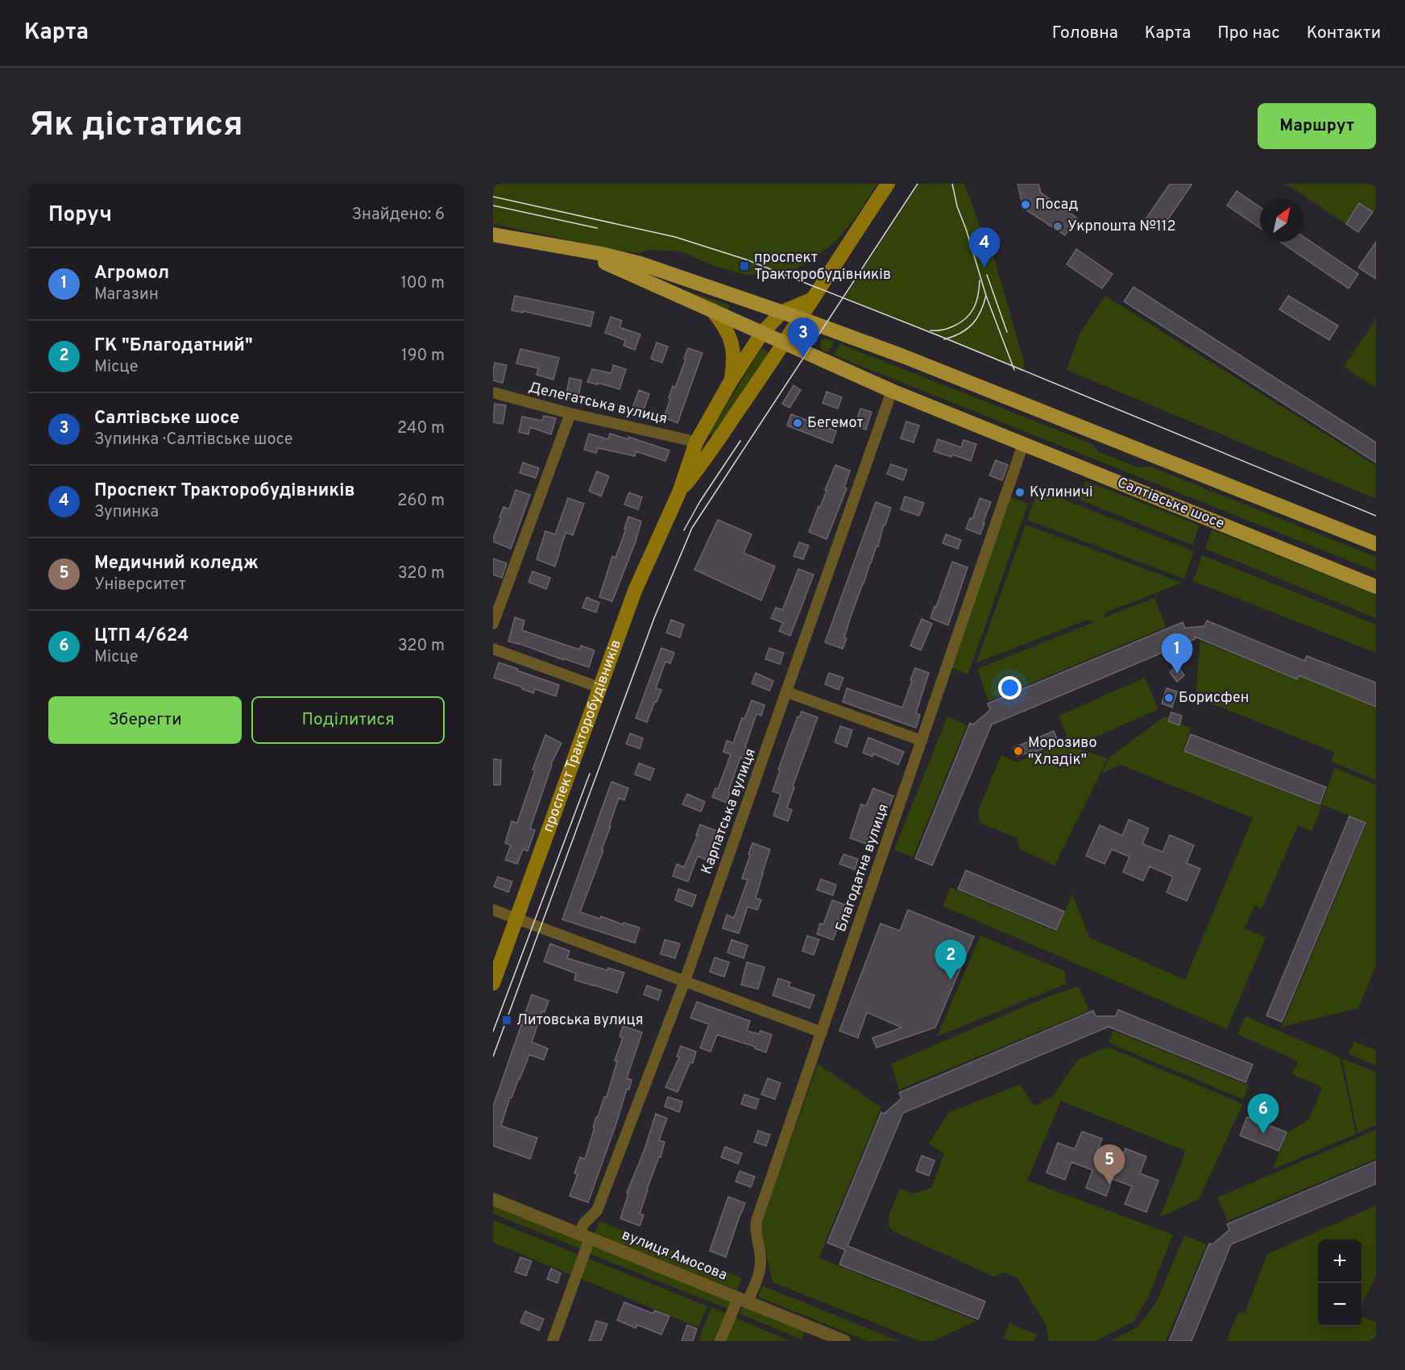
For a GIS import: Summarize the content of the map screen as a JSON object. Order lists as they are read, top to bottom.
{
  "streets": {
    "main road": ["Салтівське шосе", "проспект Тракторобудівників"],
    "street": [
      "Делегатська вулиця",
      "Карпатська вулиця",
      "Благодатна вулиця",
      "вулиця Амосова"
    ]
  },
  "crossings": [
    ["Делегатська вулиця", "проспект Тракторобудівників"],
    ["Салтівське шосе", "проспект Тракторобудівників"],
    ["Салтівське шосе", "Карпатська вулиця"],
    ["Салтівське шосе", "Благодатна вулиця"],
    ["Карпатська вулиця", "вулиця Амосова"],
    ["Благодатна вулиця", "вулиця Амосова"]
  ],
  "places": {
    "other": [
      "Посад",
      "Укрпошта №112",
      "Бегемот",
      "Кулиничі",
      "Борисфен",
      "Морозиво \"Хладік\""
    ],
    "transit": ["проспект Тракторобудівників", "Литовська вулиця"]
  },
  "north": "top right",
  "page": {
    "header": "Карта",
    "nav": [
      "Головна",
      "Карта",
      "Про нас",
      "Контакти"
    ],
    "buttons": [
      "Маршрут",
      ["Зберегти", "Поділитися"]
    ],
    "title": "Як дістатися",
    "heading": ["Поруч", "Знайдено: 6"],
    "pins": [
      "4",
      "3",
      "1",
      "2",
      "6",
      "5"
    ],
    "list": [
      {
        "mark": "1",
        "name": "Агромол",
        "note": "Магазин",
        "value": "100 m"
      },
      {
        "mark": "2",
        "name": "ГК \"Благодатний\"",
        "note": "Місце",
        "value": "190 m"
      },
      {
        "mark": "3",
        "name": "Салтівське шосе",
        "note": "Зупинка · Салтівське шосе",
        "value": "240 m"
      },
      {
        "mark": "4",
        "name": "Проспект Тракторобудівників",
        "note": "Зупинка",
        "value": "260 m"
      },
      {
        "mark": "5",
        "name": "Медичний коледж",
        "note": "Університет",
        "value": "320 m"
      },
      {
        "mark": "6",
        "name": "ЦТП 4/624",
        "note": "Місце",
        "value": "320 m"
      }
    ],
    "map_buttons": ["+", "−"]
  }
}
